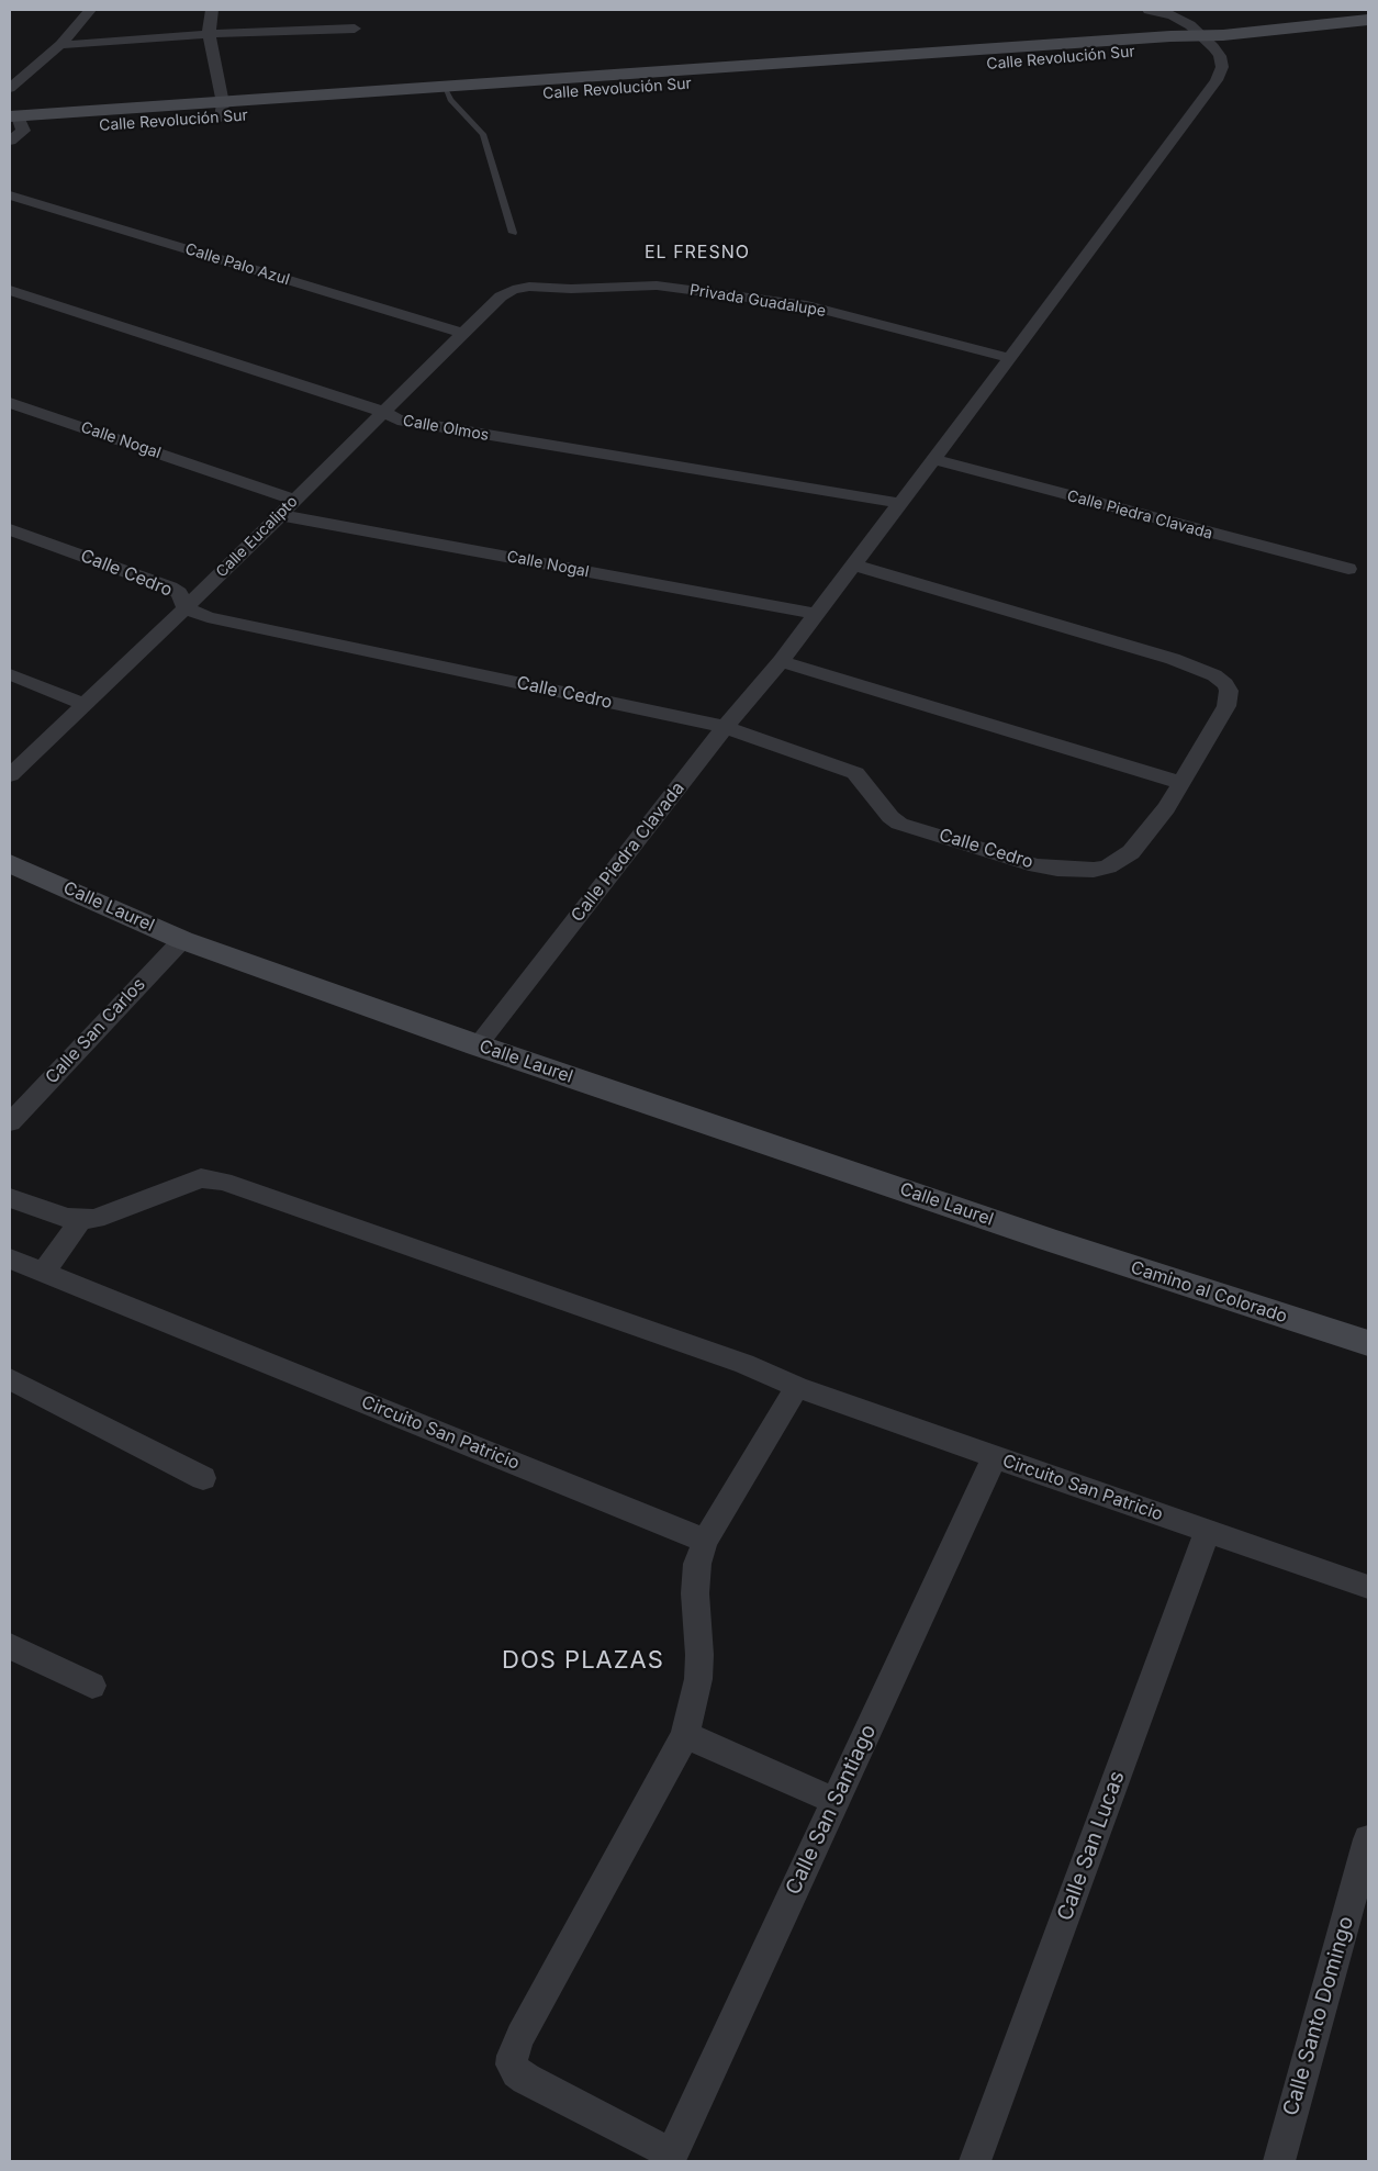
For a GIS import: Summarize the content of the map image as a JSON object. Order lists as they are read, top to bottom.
{
  "streets": {
    "main road": ["Calle Revolución Sur", "Calle Laurel", "Camino al Colorado"],
    "street": [
      "Calle Palo Azul",
      "Privada Guadalupe",
      "Calle Olmos",
      "Calle Nogal",
      "Calle Piedra Clavada",
      "Calle Eucalipto",
      "Calle Cedro",
      "Calle San Carlos",
      "Circuito San Patricio",
      "Calle San Santiago",
      "Calle San Lucas",
      "Calle Santo Domingo"
    ]
  },
  "crossings": [
    ["Calle Revolución Sur", "Calle Piedra Clavada"],
    ["Calle Palo Azul", "Calle Eucalipto"],
    ["Privada Guadalupe", "Calle Piedra Clavada"],
    ["Privada Guadalupe", "Calle Eucalipto"],
    ["Calle Olmos", "Calle Piedra Clavada"],
    ["Calle Olmos", "Calle Eucalipto"],
    ["Calle Nogal", "Calle Piedra Clavada"],
    ["Calle Nogal", "Calle Eucalipto"],
    ["Calle Piedra Clavada", "Calle Cedro"],
    ["Calle Piedra Clavada", "Calle Laurel"],
    ["Calle Eucalipto", "Calle Cedro"],
    ["Calle Laurel", "Calle San Carlos"],
    ["Calle Laurel", "Camino al Colorado"],
    ["Circuito San Patricio", "Calle San Santiago"],
    ["Circuito San Patricio", "Calle San Lucas"]
  ],
  "districts": ["EL FRESNO", "DOS PLAZAS"]
}
